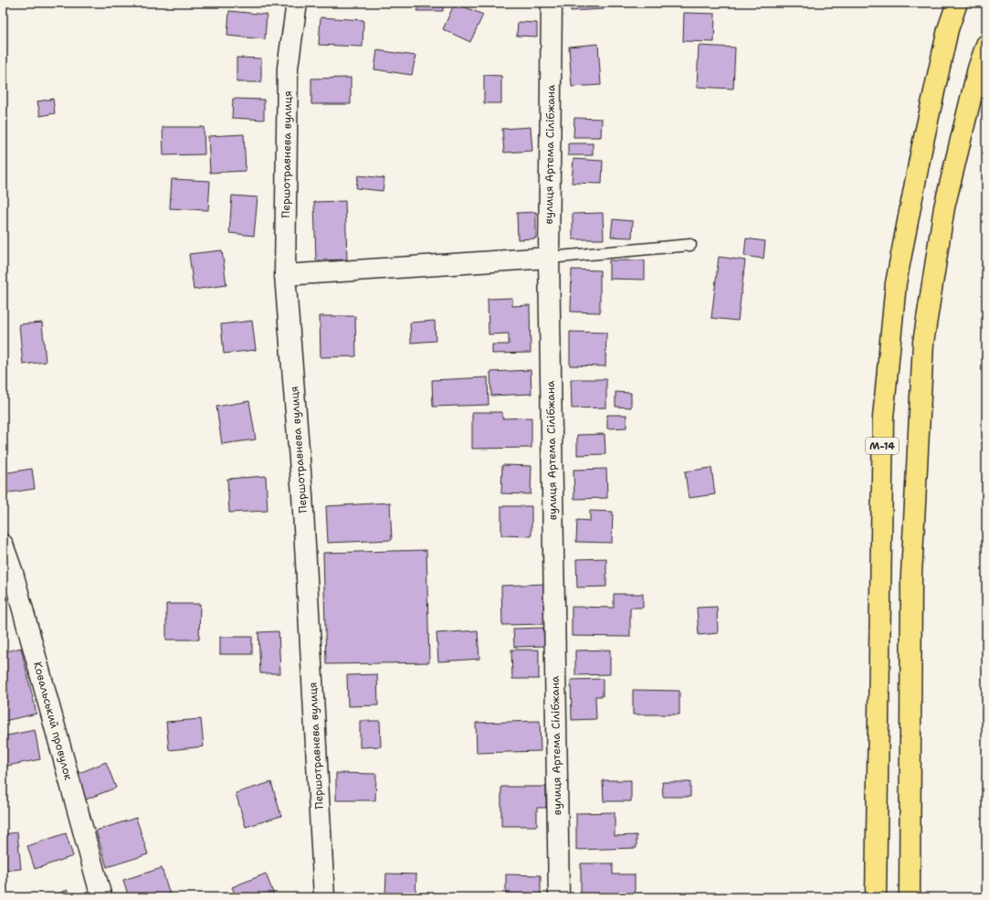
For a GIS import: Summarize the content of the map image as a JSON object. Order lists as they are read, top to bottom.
{
  "streets": {
    "highway": ["М-14"],
    "street": ["Першотравнева вулиця", "вулиця Артема Сілібжана", "Ковальський провулок"]
  }
}
